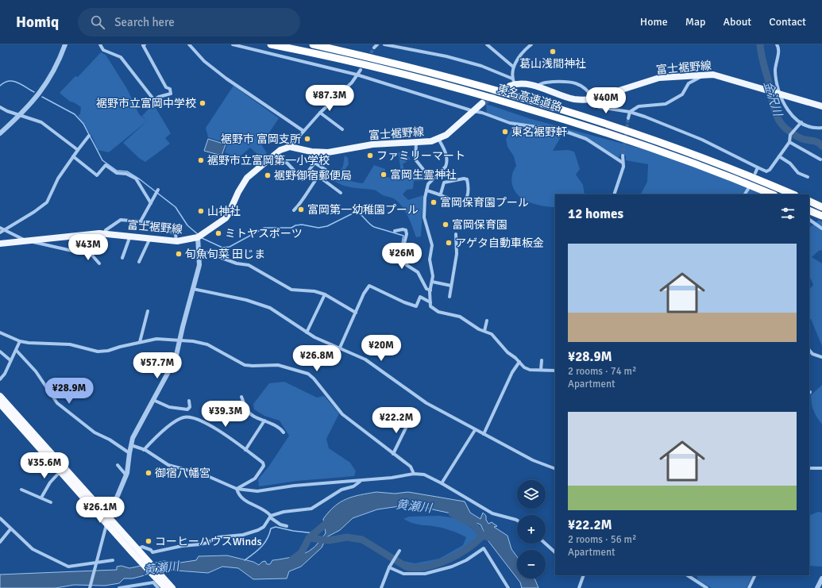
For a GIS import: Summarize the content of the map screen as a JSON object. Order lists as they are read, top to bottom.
{
  "streets": {
    "highway": ["東名高速道路"],
    "main road": ["富士裾野線"]
  },
  "water": ["金沢川", "黄瀬川"],
  "places": [
    "葛山浅間神社",
    "裾野市立富岡中学校",
    "東名裾野軒",
    "裾野市 富岡支所",
    "ファミリーマート",
    "裾野市立富岡第一小学校",
    "富岡生霊神社",
    "裾野御宿郵便局",
    "富岡保育園プール",
    "富岡第一幼稚園プール",
    "山神社",
    "富岡保育園",
    "ミトヤスポーツ",
    "アゲタ自動車板金",
    "旬魚旬菜 田じま",
    "御宿八幡宮",
    "コーヒーハウスWinds"
  ],
  "page": {
    "header": "Homiq",
    "search": "Search here",
    "nav": [
      "Home",
      "Map",
      "About",
      "Contact"
    ],
    "price": [
      "¥87.3M",
      "¥40M",
      "¥43M",
      "¥26M",
      "¥20M",
      "¥26.8M",
      "¥57.7M",
      "¥28.9M",
      "¥39.3M",
      "¥22.2M",
      "¥35.6M",
      "¥26.1M"
    ],
    "heading": "12 homes",
    "list": [
      {
        "name": "¥28.9M",
        "note": "2 rooms · 74 m² · Apartment"
      },
      {
        "name": "¥22.2M",
        "note": "2 rooms · 56 m² · Apartment"
      }
    ],
    "map_buttons": ["+", "−"]
  }
}
